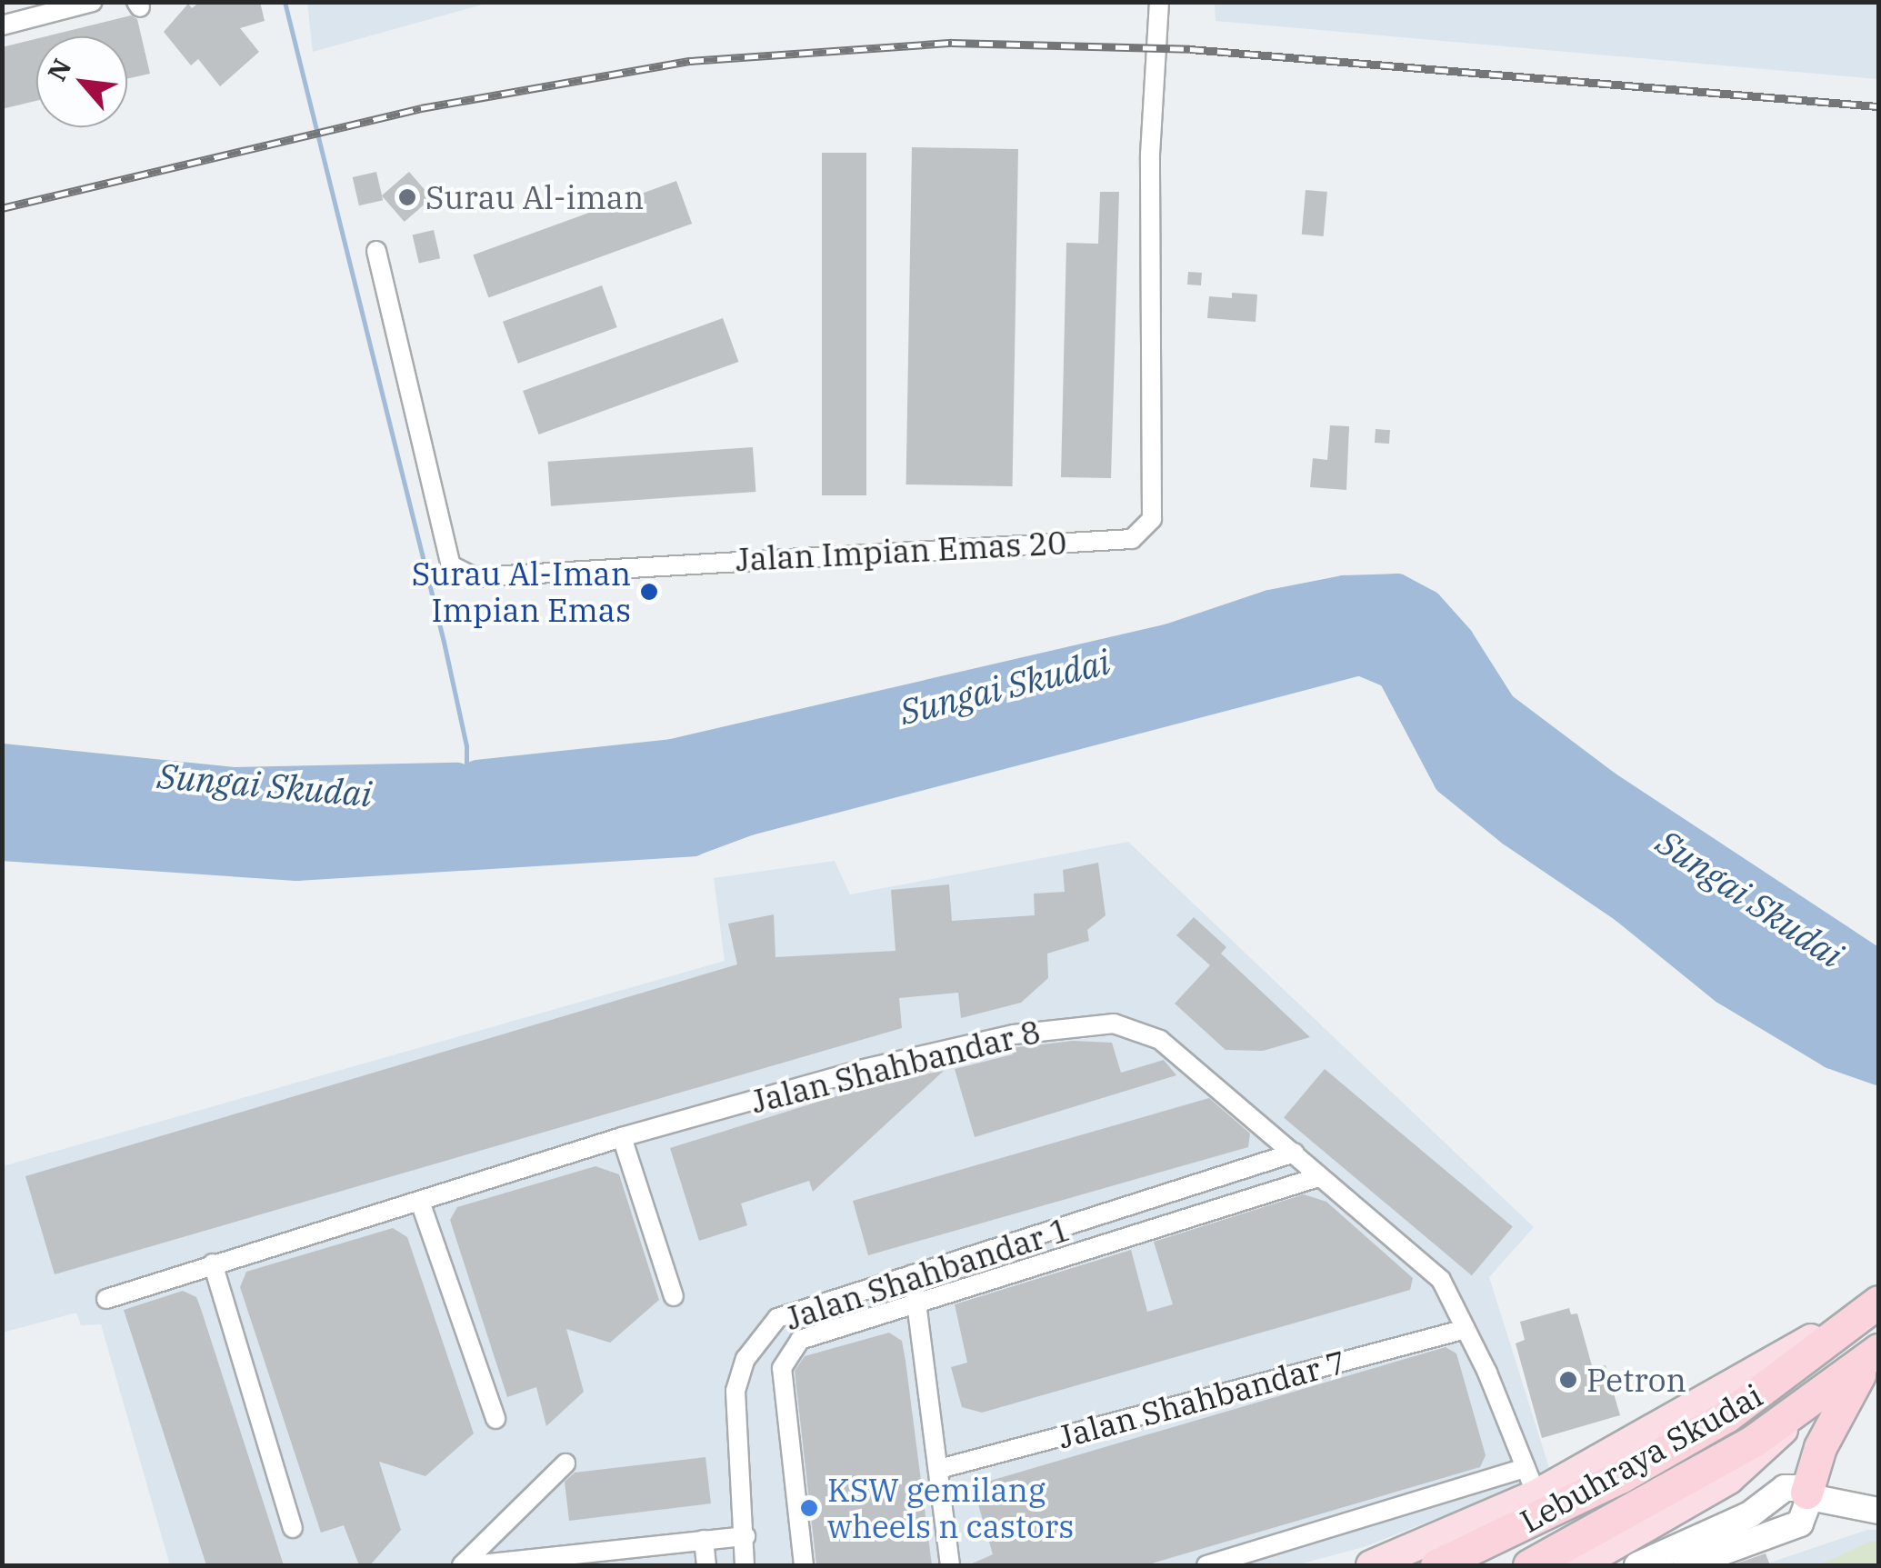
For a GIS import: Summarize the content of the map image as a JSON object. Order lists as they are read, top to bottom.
{
  "streets": {
    "highway": ["Lebuhraya Skudai"],
    "street": [
      "Jalan Impian Emas 20",
      "Jalan Shahbandar 8",
      "Jalan Shahbandar 1",
      "Jalan Shahbandar 7"
    ]
  },
  "crossings": [
    ["Jalan Shahbandar 8", "Jalan Shahbandar 1"],
    ["Jalan Shahbandar 8", "Jalan Shahbandar 7"]
  ],
  "water": ["Sungai Skudai"],
  "places": [
    "Surau Al-iman",
    "Surau Al-Iman Impian Emas",
    "Petron",
    "KSW gemilang wheels n castors"
  ],
  "north": "top left"
}
